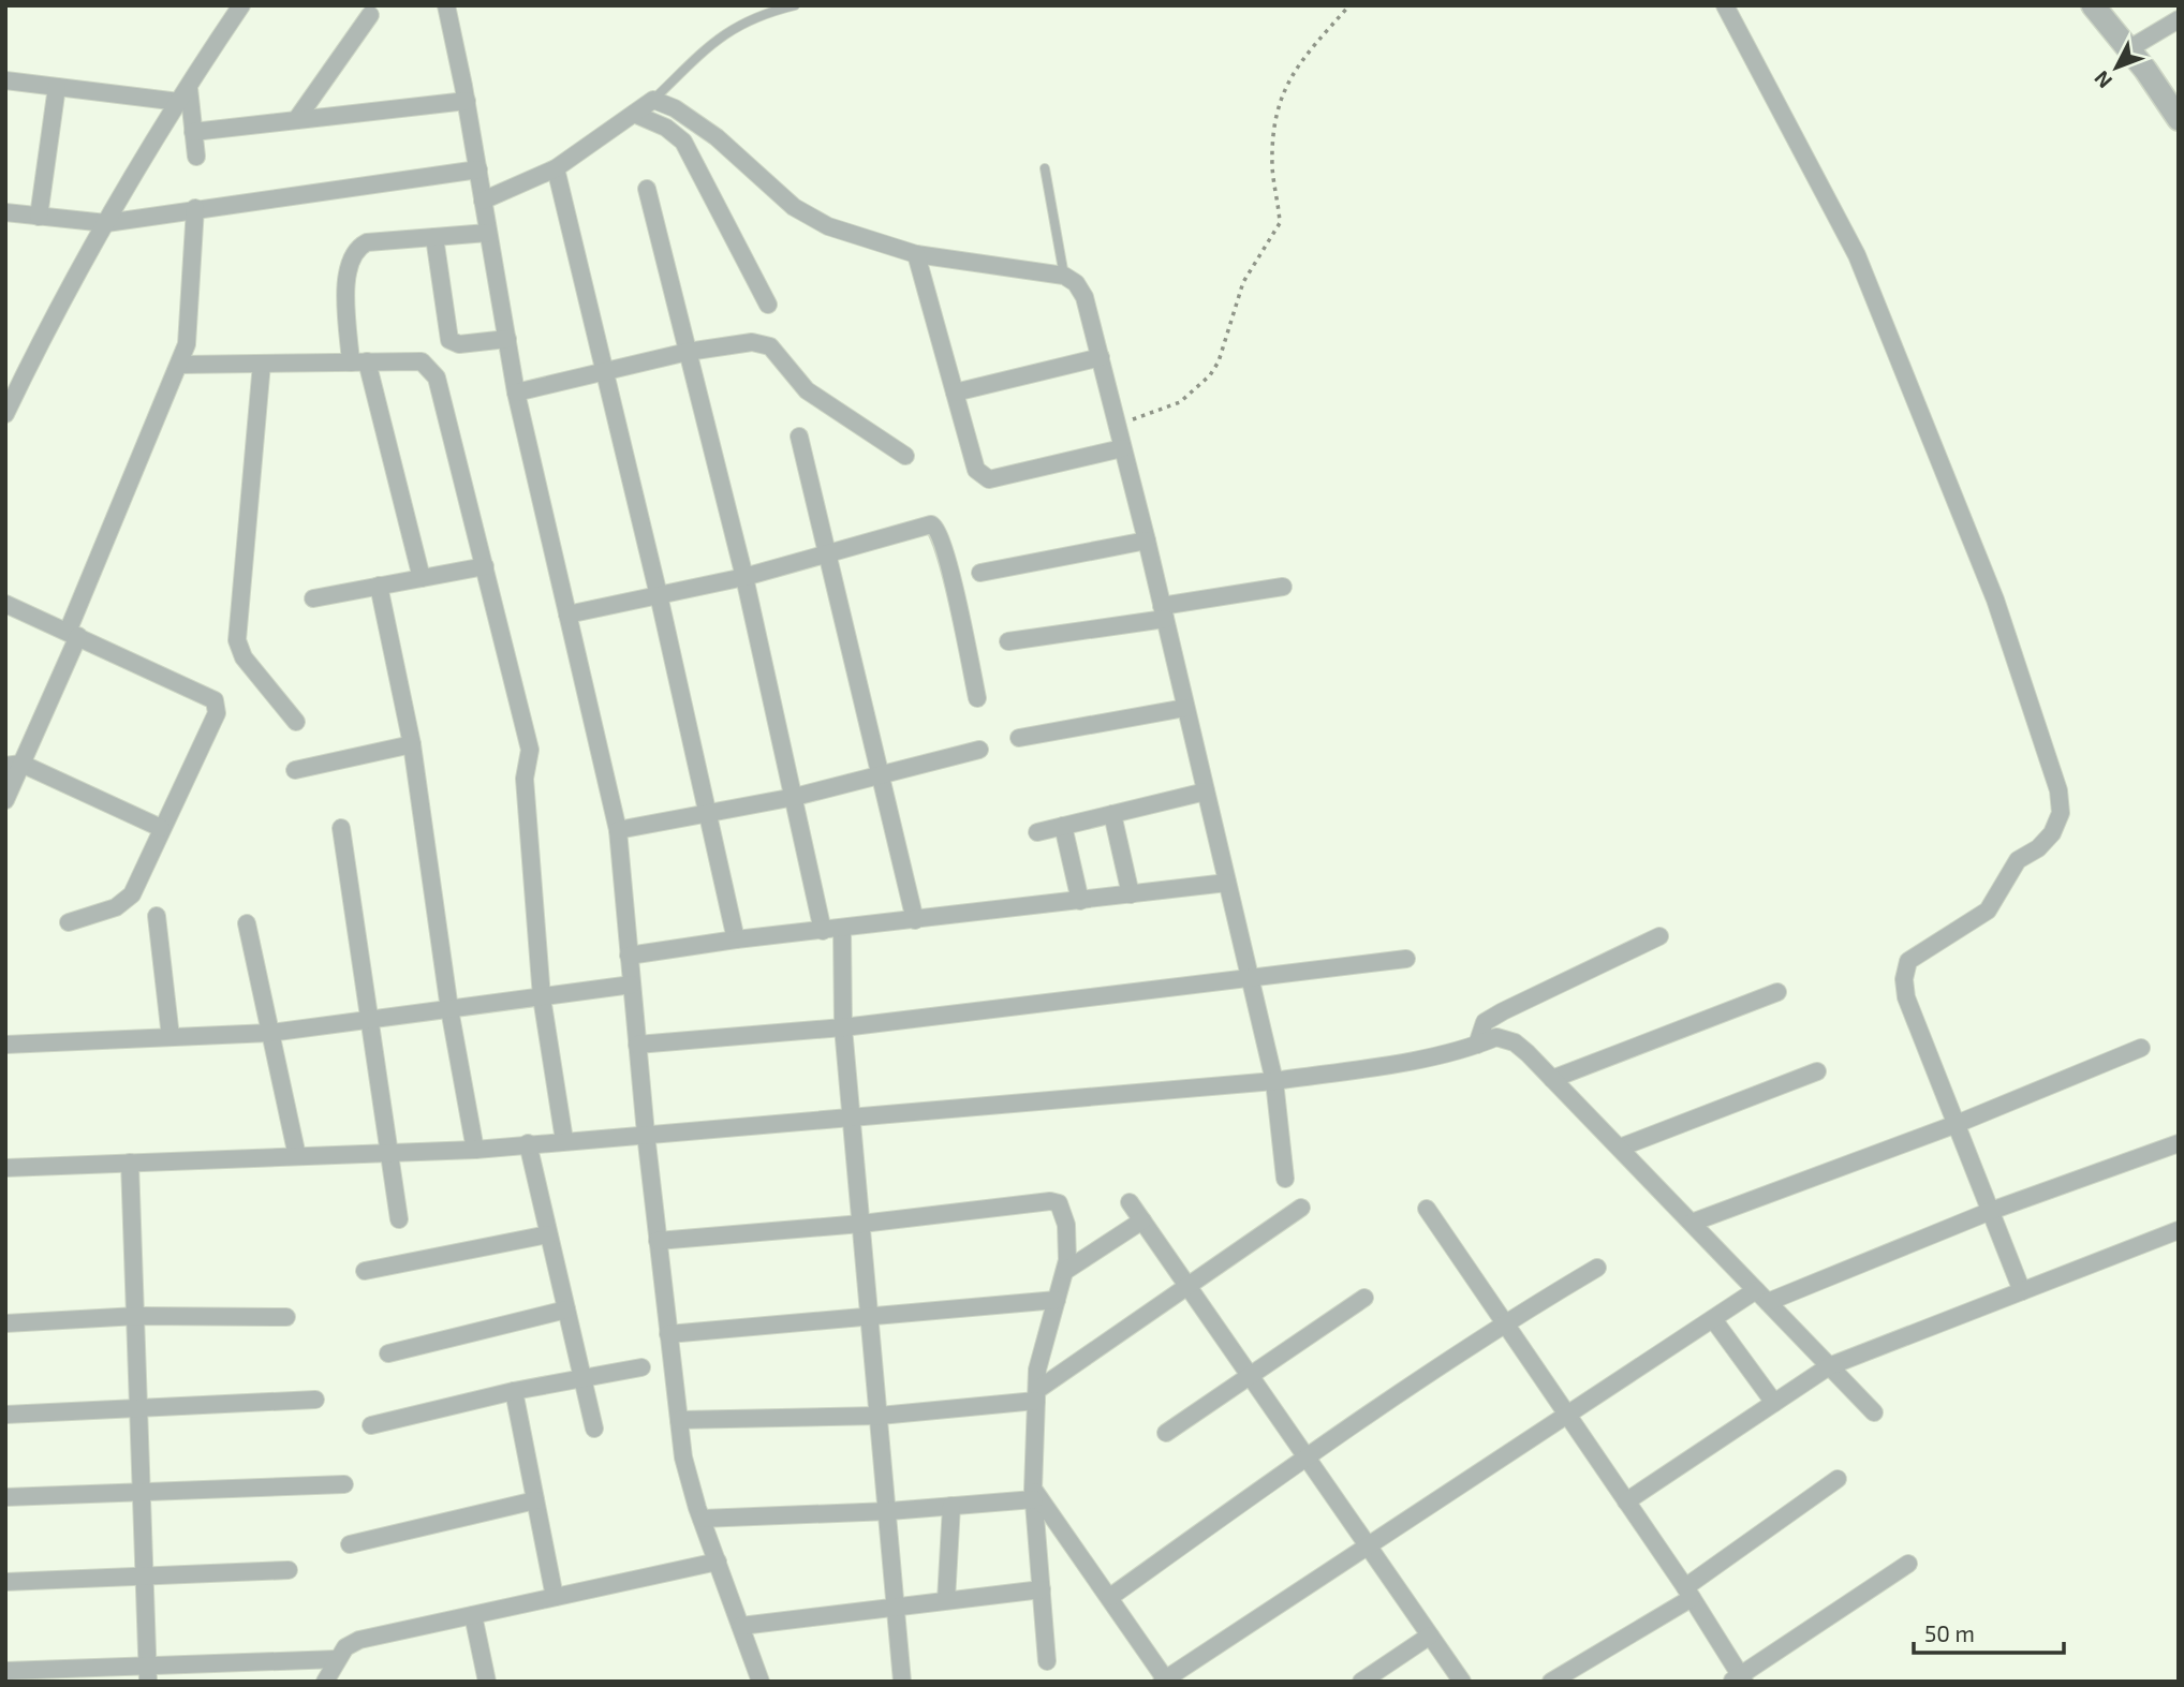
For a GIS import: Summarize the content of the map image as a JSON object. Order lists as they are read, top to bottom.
{
  "scale_bar": "50 m",
  "north": "bottom left"
}
